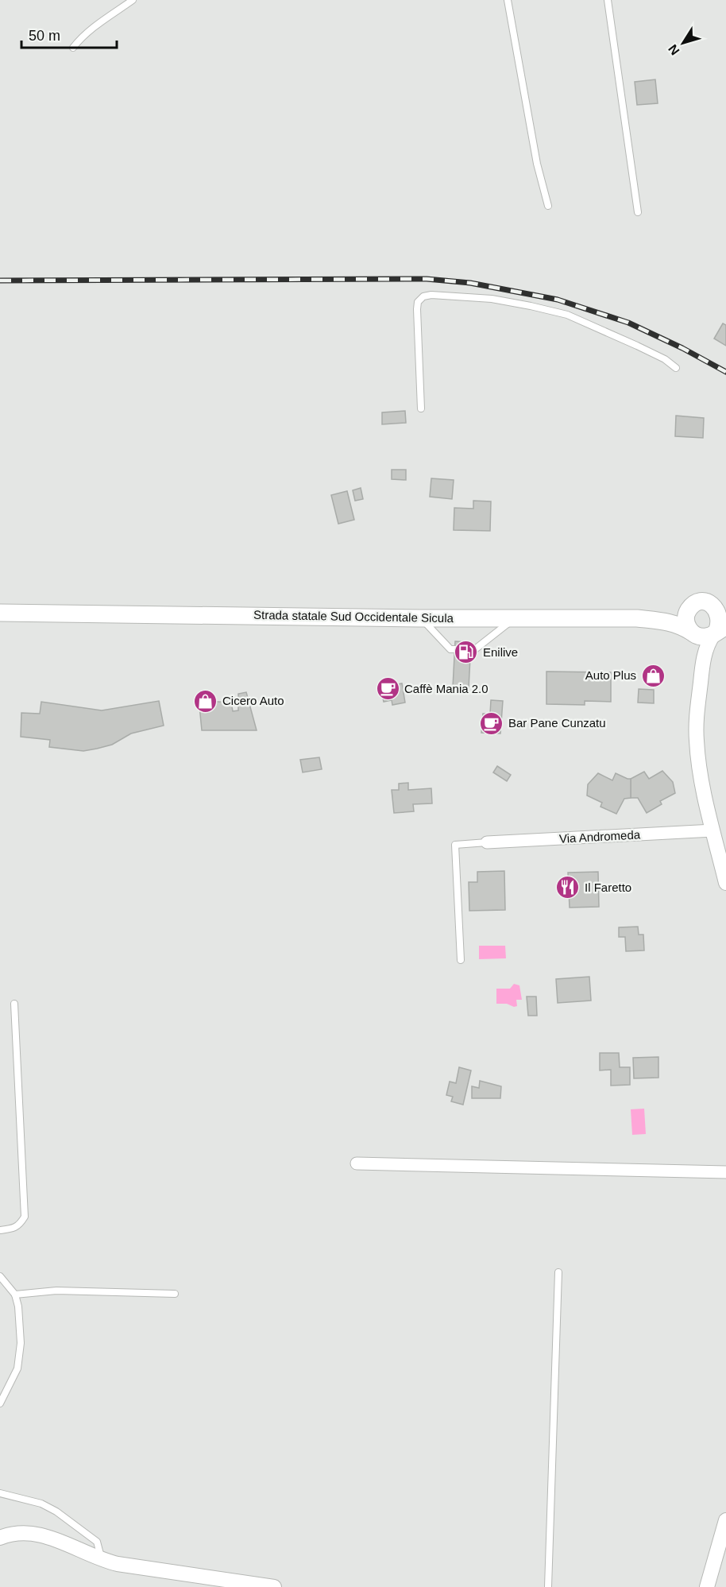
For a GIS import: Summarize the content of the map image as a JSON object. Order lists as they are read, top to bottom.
{
  "streets": {
    "main road": ["Strada statale Sud Occidentale Sicula"],
    "street": ["Via Andromeda"]
  },
  "places": {
    "fuel station": ["Enilive"],
    "shop": ["Auto Plus", "Cicero Auto"],
    "cafe": ["Caffè Mania 2.0", "Bar Pane Cunzatu"],
    "restaurant": ["Il Faretto"]
  },
  "scale_bar": "50 m",
  "north": "bottom left"
}
